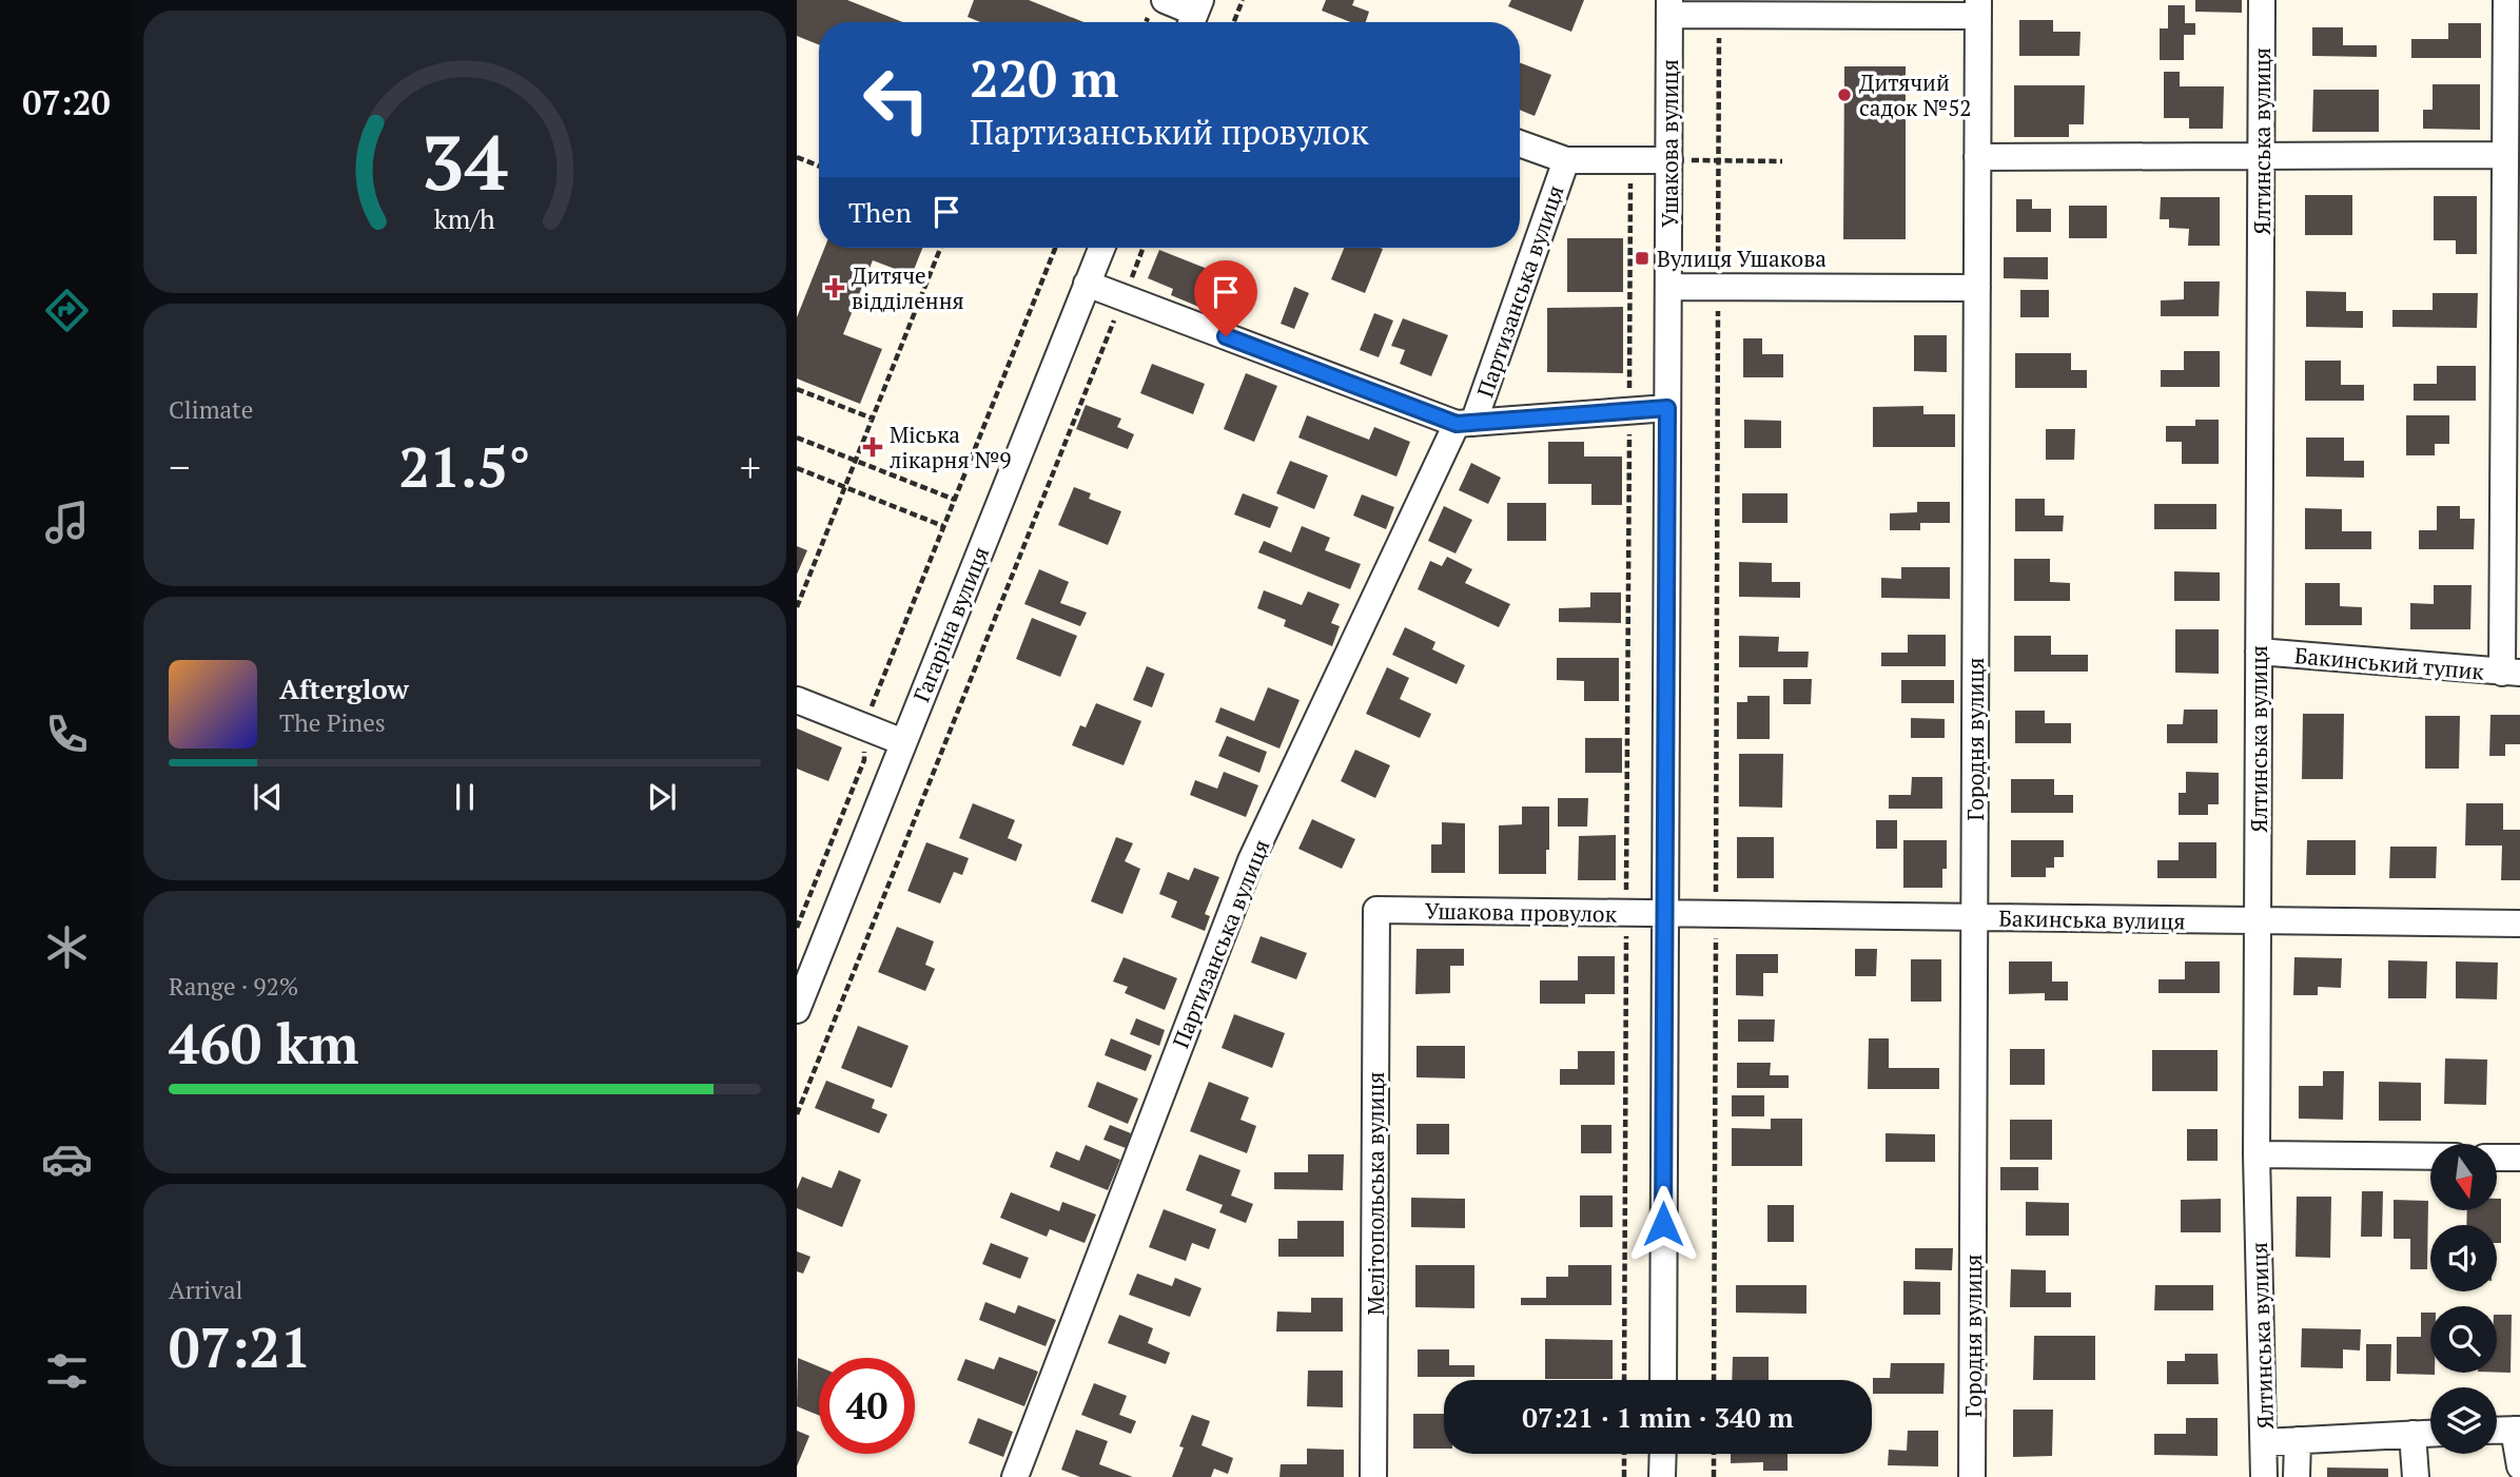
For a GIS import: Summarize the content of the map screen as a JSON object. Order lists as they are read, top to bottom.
{
  "streets": {
    "street": [
      "Ялтинська вулиця",
      "Ушакова вулиця",
      "Партизанська вулиця",
      "Гагаріна вулиця",
      "Бакинський тупик",
      "Городня вулиця",
      "Ушакова провулок",
      "Бакинська вулиця",
      "Мелітопольська вулиця"
    ]
  },
  "crossings": [
    ["Ялтинська вулиця", "Бакинський тупик"],
    ["Ялтинська вулиця", "Бакинська вулиця"],
    ["Ушакова вулиця", "Ушакова провулок"],
    ["Ушакова вулиця", "Бакинська вулиця"],
    ["Городня вулиця", "Бакинська вулиця"],
    ["Ушакова провулок", "Бакинська вулиця"],
    ["Ушакова провулок", "Мелітопольська вулиця"]
  ],
  "places": {
    "other": ["Дитячий садок №52"],
    "transit": ["Вулиця Ушакова"],
    "health": ["Дитяче відділення", "Міська лікарня №9"]
  },
  "north": "bottom",
  "page": {
    "tabs": "07:20",
    "turn": ["220 m", "Партизанський провулок"],
    "then": "Then",
    "tile": [
      "Climate",
      ["Range · 92%", "460 km"],
      ["Arrival", "07:21"]
    ],
    "heat": ["−", "21.5°", "+"],
    "song": ["Afterglow", "The Pines"],
    "limit": "40",
    "trip": "07:21 · 1 min · 340 m",
    "gauge": ["34", "km/h"]
  }
}
